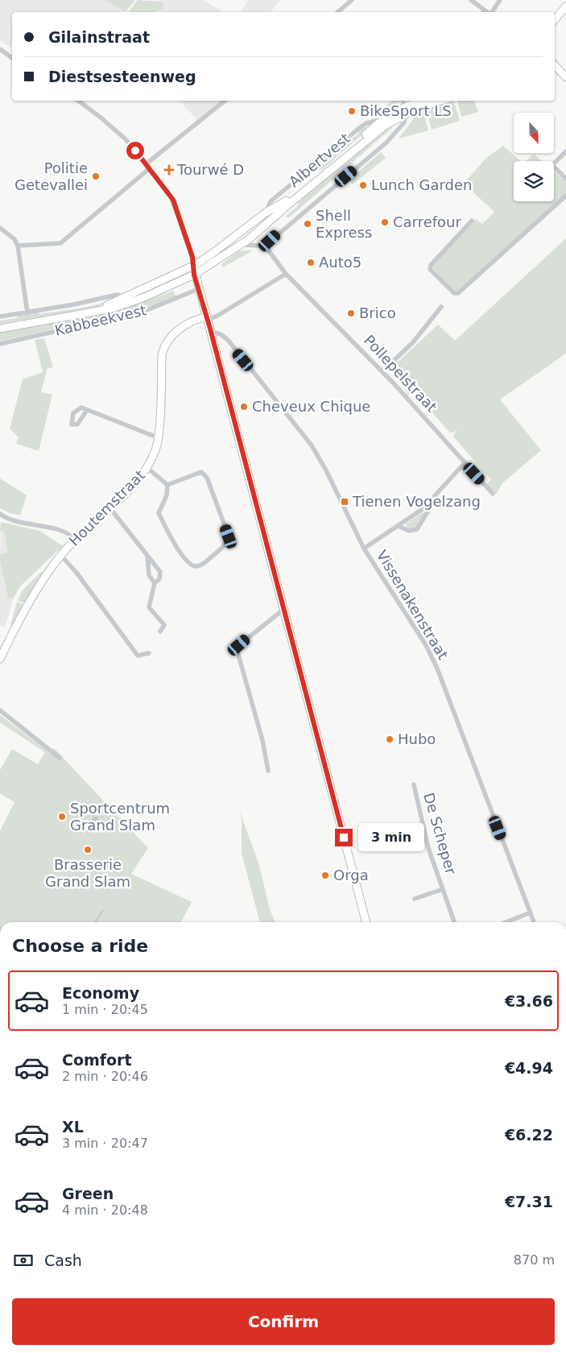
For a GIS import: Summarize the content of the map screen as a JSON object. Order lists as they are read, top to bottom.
{
  "streets": {
    "main road": ["Albertvest", "Kabbeekvest", "Houtemstraat"],
    "street": ["Pollepelstraat", "Vissenakenstraat", "De Scheper"]
  },
  "crossings": [
    ["Albertvest", "Kabbeekvest"],
    ["Albertvest", "Pollepelstraat"]
  ],
  "places": {
    "other": [
      "BikeSport LS",
      "Politie Getevallei",
      "Lunch Garden",
      "Carrefour",
      "Shell Express",
      "Auto5",
      "Brico",
      "Cheveux Chique",
      "Hubo",
      "Sportcentrum Grand Slam",
      "Brasserie Grand Slam",
      "Orga"
    ],
    "health": ["Tourwé D"],
    "transit": ["Tienen Vogelzang"]
  },
  "north": "bottom right",
  "page": {
    "banner": ["Gilainstraat", "Diestsesteenweg"],
    "bubble": "3 min",
    "heading": "Choose a ride",
    "list": [
      {
        "name": "Economy",
        "note": "1 min · 20:45",
        "value": "€3.66"
      },
      {
        "name": "Comfort",
        "note": "2 min · 20:46",
        "value": "€4.94"
      },
      {
        "name": "XL",
        "note": "3 min · 20:47",
        "value": "€6.22"
      },
      {
        "name": "Green",
        "note": "4 min · 20:48",
        "value": "€7.31"
      }
    ],
    "pay": ["Cash", "870 m"],
    "buttons": "Confirm"
  }
}
